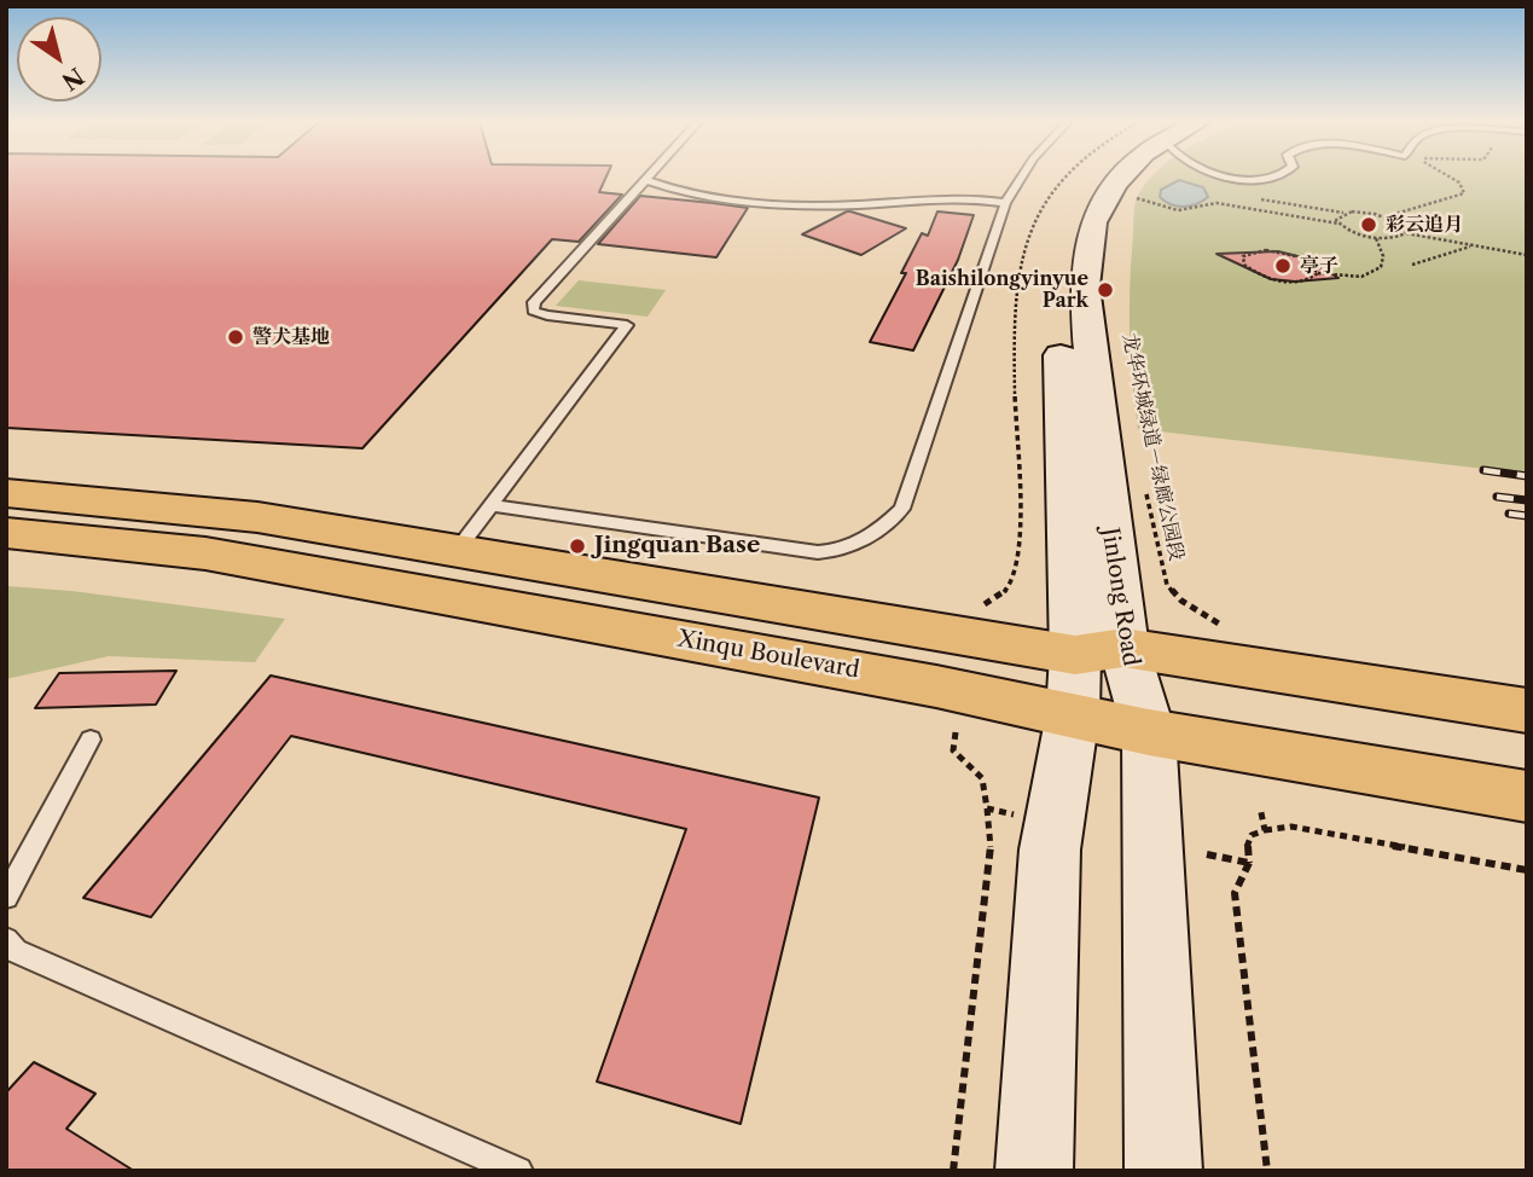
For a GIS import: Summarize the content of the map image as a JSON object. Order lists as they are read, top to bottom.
{
  "streets": {
    "main road": ["Jinlong Road", "Xinqu Boulevard"],
    "path": ["龙华环城绿道－绿廊公园段"]
  },
  "crossings": [
    ["Jinlong Road", "Xinqu Boulevard"]
  ],
  "places": [
    "彩云追月",
    "亭子",
    "Baishilongyinyue Park",
    "警犬基地",
    "Jingquan Base"
  ],
  "north": "bottom right"
}
